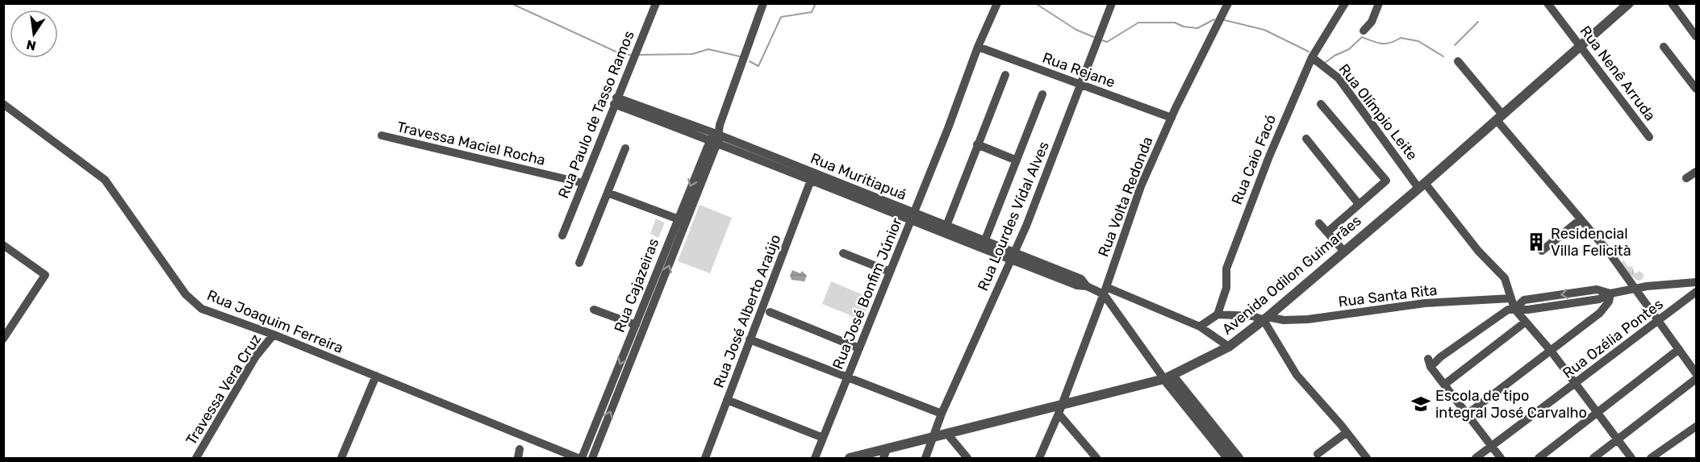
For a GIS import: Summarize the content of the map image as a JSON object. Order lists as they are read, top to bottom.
{
  "streets": {
    "street": [
      "Rua Rejane",
      "Rua Nenê Arruda",
      "Rua Olímpio Leite",
      "Rua Paulo de Tasso Ramos",
      "Travessa Maciel Rocha",
      "Rua Caio Facó",
      "Rua Muritiapuá",
      "Rua Volta Redonda",
      "Rua Lourdes Vídal Alves",
      "Avenida Odilon Guimarães",
      "Rua Cajazeiras",
      "Rua José Bonfim Júnior",
      "Rua Santa Rita",
      "Rua José Alberto Araújo",
      "Rua Joaquim Ferreira",
      "Rua Ozélia Pontes",
      "Travessa Vera Cruz"
    ]
  },
  "crossings": [
    ["Rua Rejane", "Rua Volta Redonda"],
    ["Rua Rejane", "Rua Lourdes Vídal Alves"],
    ["Rua Rejane", "Rua José Bonfim Júnior"],
    ["Rua Nenê Arruda", "Avenida Odilon Guimarães"],
    ["Rua Olímpio Leite", "Rua Caio Facó"],
    ["Rua Olímpio Leite", "Avenida Odilon Guimarães"],
    ["Rua Olímpio Leite", "Rua Santa Rita"],
    ["Rua Olímpio Leite", "Rua Ozélia Pontes"],
    ["Rua Paulo de Tasso Ramos", "Travessa Maciel Rocha"],
    ["Rua Paulo de Tasso Ramos", "Rua Muritiapuá"],
    ["Rua Muritiapuá", "Rua Volta Redonda"],
    ["Rua Muritiapuá", "Rua Lourdes Vídal Alves"],
    ["Rua Muritiapuá", "Avenida Odilon Guimarães"],
    ["Rua Muritiapuá", "Rua Cajazeiras"],
    ["Rua Muritiapuá", "Rua José Bonfim Júnior"],
    ["Rua Muritiapuá", "Rua José Alberto Araújo"],
    ["Rua Volta Redonda", "Avenida Odilon Guimarães"],
    ["Rua Lourdes Vídal Alves", "Avenida Odilon Guimarães"],
    ["Avenida Odilon Guimarães", "Rua Santa Rita"],
    ["Rua Joaquim Ferreira", "Travessa Vera Cruz"]
  ],
  "places": {
    "building": ["Residencial Villa Felicità"],
    "school or university": ["Escola de tipo integral José Carvalho"]
  },
  "north": "bottom"
}
